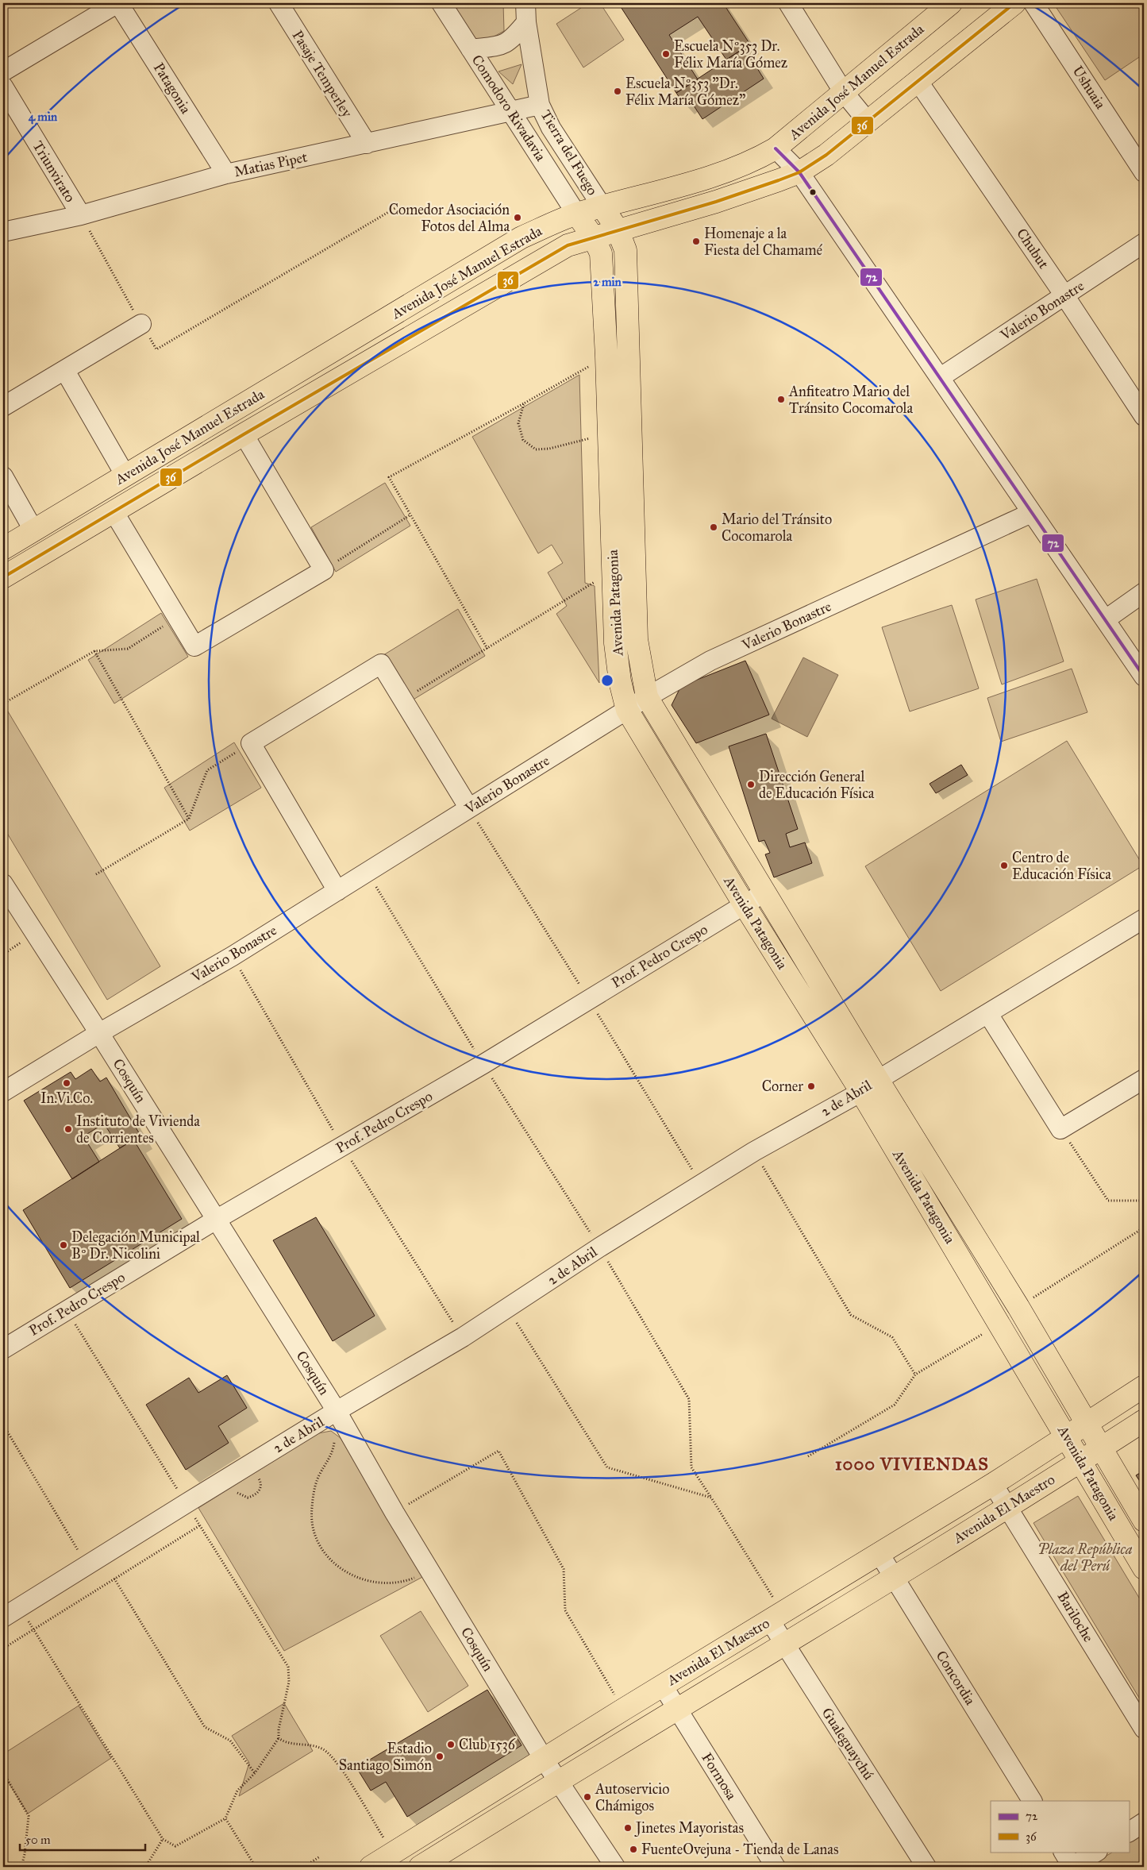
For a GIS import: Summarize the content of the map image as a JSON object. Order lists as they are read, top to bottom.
{
  "streets": {
    "main road": ["Avenida José Manuel Estrada", "Avenida Patagonia", "Avenida El Maestro"],
    "street": [
      "Pasaje Temperley",
      "Ushuaia",
      "Patagonia",
      "Comodoro Rivadavia",
      "Tierra del Fuego",
      "Matias Pipet",
      "Triunvirato",
      "Chubut",
      "Valerio Bonastre",
      "Prof. Pedro Crespo",
      "Cosquín",
      "2 de Abril",
      "Bariloche",
      "Concordia",
      "Gualeguaychú",
      "Formosa"
    ]
  },
  "crossings": [
    ["Pasaje Temperley", "Matias Pipet"],
    ["Avenida José Manuel Estrada", "Comodoro Rivadavia"],
    ["Avenida José Manuel Estrada", "Tierra del Fuego"],
    ["Avenida José Manuel Estrada", "Chubut"],
    ["Avenida José Manuel Estrada", "Avenida Patagonia"],
    ["Patagonia", "Matias Pipet"],
    ["Comodoro Rivadavia", "Matias Pipet"],
    ["Comodoro Rivadavia", "Avenida Patagonia"],
    ["Tierra del Fuego", "Matias Pipet"],
    ["Tierra del Fuego", "Avenida Patagonia"],
    ["Matias Pipet", "Triunvirato"],
    ["Chubut", "Valerio Bonastre"],
    ["Valerio Bonastre", "Avenida Patagonia"],
    ["Valerio Bonastre", "Cosquín"],
    ["Avenida Patagonia", "Prof. Pedro Crespo"],
    ["Avenida Patagonia", "2 de Abril"],
    ["Avenida Patagonia", "Avenida El Maestro"],
    ["Prof. Pedro Crespo", "Cosquín"],
    ["Cosquín", "2 de Abril"],
    ["Cosquín", "Avenida El Maestro"],
    ["Avenida El Maestro", "Bariloche"],
    ["Avenida El Maestro", "Concordia"],
    ["Avenida El Maestro", "Gualeguaychú"],
    ["Avenida El Maestro", "Formosa"]
  ],
  "districts": ["1000 VIVIENDAS"],
  "parks": ["Plaza República del Perú"],
  "places": [
    "Escuela Nº353 Dr. Félix María Gómez",
    "Escuela Nº353 \"Dr. Félix María Gómez\"",
    "Comedor Asociación Fotos del Alma",
    "Homenaje a la Fiesta del Chamamé",
    "Anfiteatro Mario del Tránsito Cocomarola",
    "Mario del Tránsito Cocomarola",
    "Dirección General de Educación Física",
    "Centro de Educación Física",
    "In.Vi.Co.",
    "Corner",
    "Instituto de Vivienda de Corrientes",
    "Delegación Municipal Bº Dr. Nicolini",
    "Club 1536",
    "Estadio Santiago Simón",
    "Autoservicio Chámigos",
    "Jinetes Mayoristas",
    "FuenteOvejuna - Tienda de Lanas"
  ],
  "lines": ["transit line 36", "transit line 72"],
  "legend": ["72", "36"],
  "scale_bar": "50 m",
  "rings": ["4 min", "2 min"]
}
